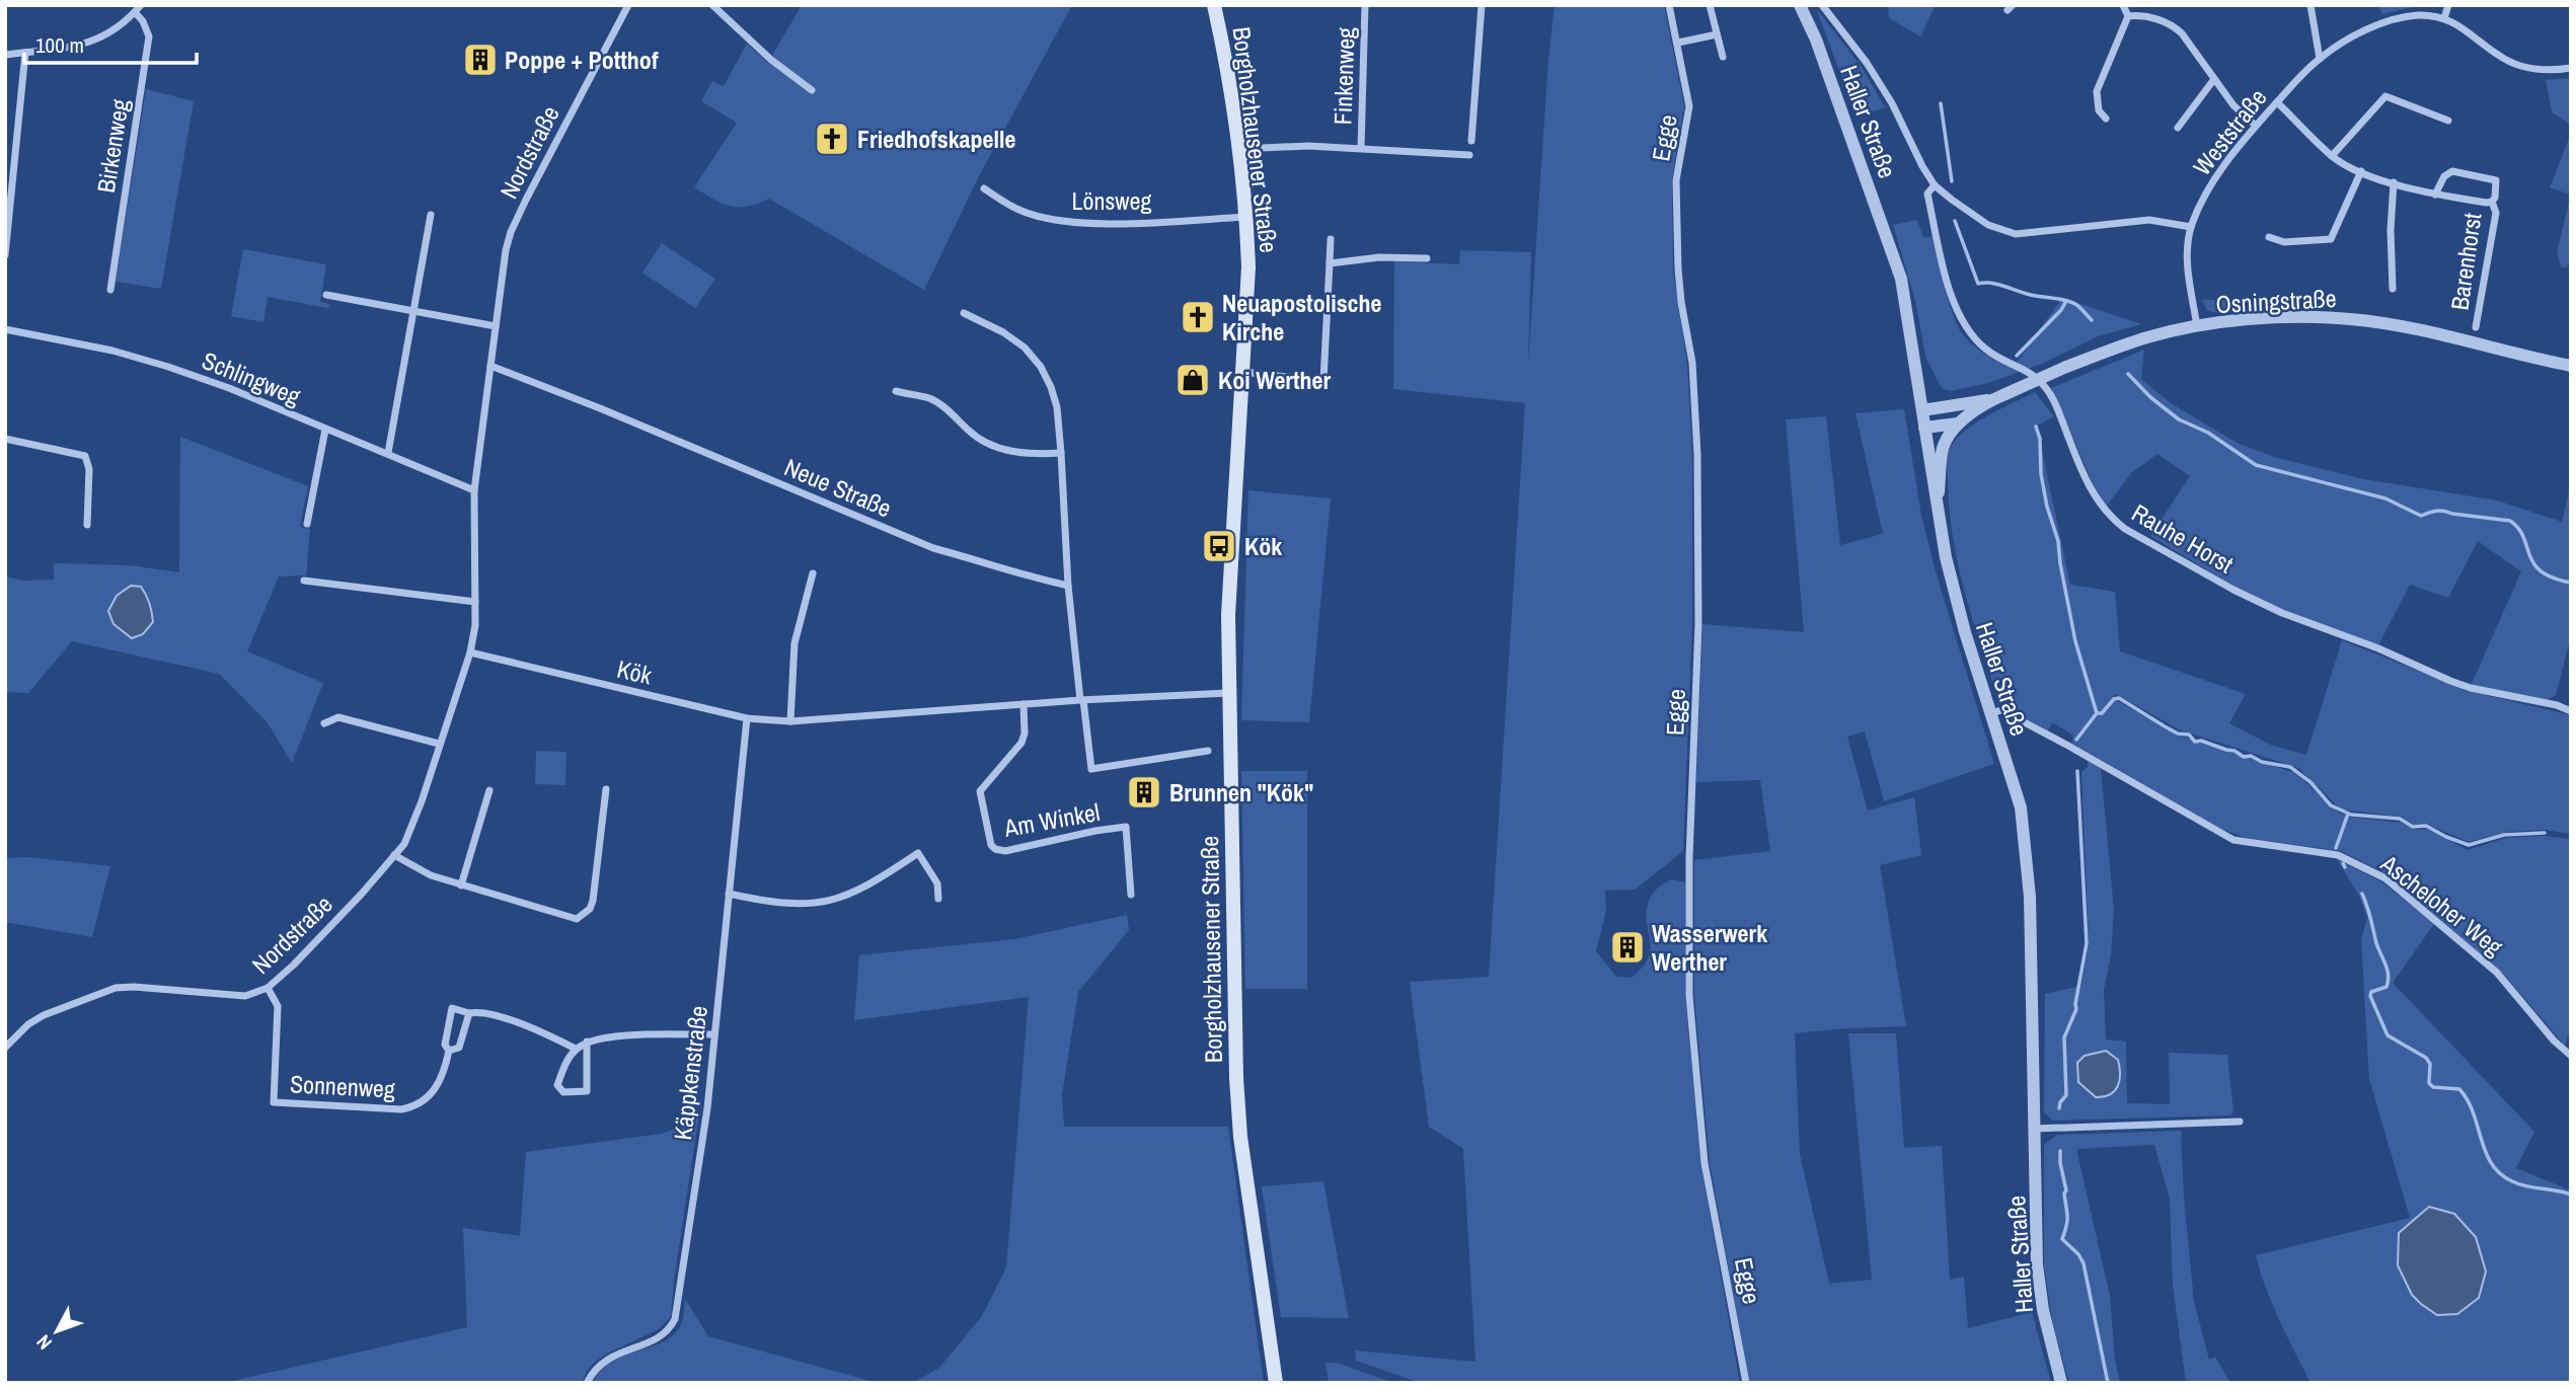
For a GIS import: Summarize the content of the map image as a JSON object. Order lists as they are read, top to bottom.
{
  "streets": {
    "main road": ["Borgholzhausener Straße"],
    "street": [
      "Finkenweg",
      "Haller Straße",
      "Weststraße",
      "Egge",
      "Birkenweg",
      "Nordstraße",
      "Lönsweg",
      "Barenhorst",
      "Osningstraße",
      "Schlingweg",
      "Neue Straße",
      "Rauhe Horst",
      "Kök",
      "Am Winkel",
      "Ascheloher Weg",
      "Käppkenstraße",
      "Sonnenweg"
    ]
  },
  "crossings": [
    ["Finkenweg", "Borgholzhausener Straße"],
    ["Haller Straße", "Osningstraße"],
    ["Haller Straße", "Ascheloher Weg"],
    ["Weststraße", "Barenhorst"],
    ["Weststraße", "Osningstraße"],
    ["Borgholzhausener Straße", "Lönsweg"],
    ["Borgholzhausener Straße", "Kök"],
    ["Nordstraße", "Schlingweg"],
    ["Nordstraße", "Neue Straße"],
    ["Nordstraße", "Kök"],
    ["Nordstraße", "Sonnenweg"],
    ["Kök", "Am Winkel"],
    ["Kök", "Käppkenstraße"]
  ],
  "places": {
    "building": ["Poppe + Potthof", "Brunnen \"Kök\"", "Wasserwerk Werther"],
    "church": ["Friedhofskapelle", "Neuapostolische Kirche"],
    "shop": ["Koi Werther"],
    "bus stop": ["Kök"]
  },
  "scale_bar": "100 m",
  "north": "bottom left"
}
